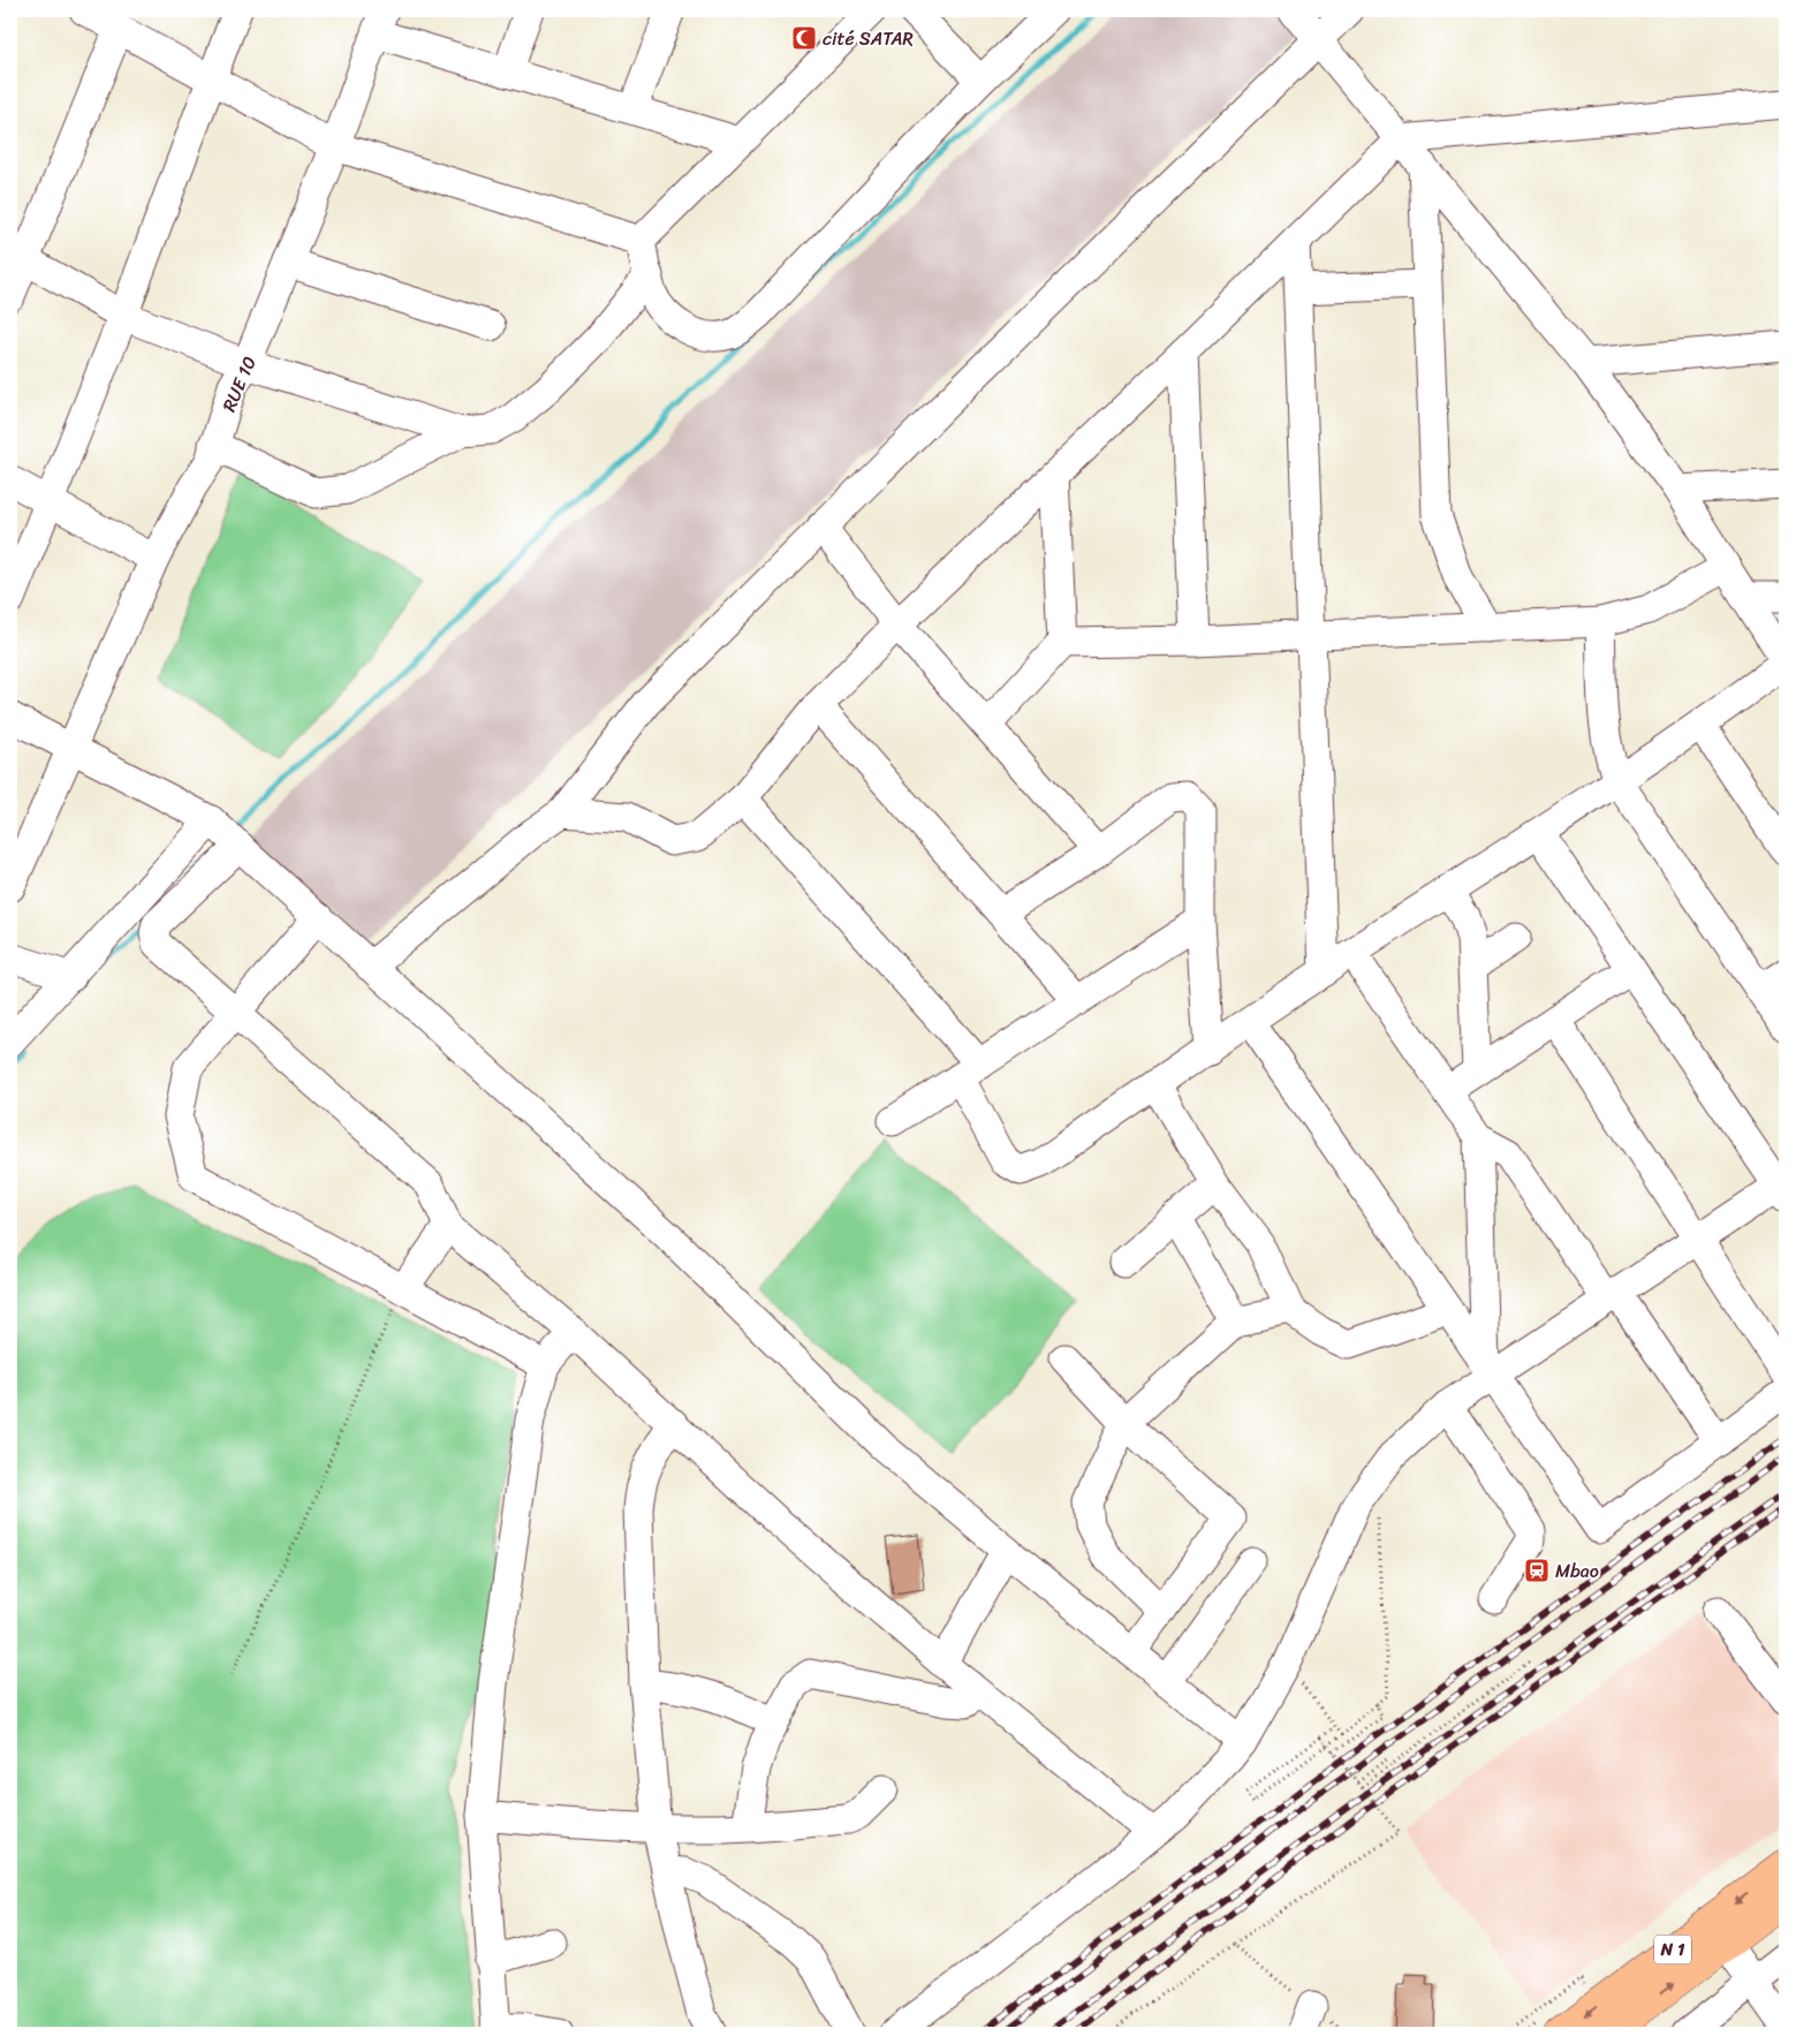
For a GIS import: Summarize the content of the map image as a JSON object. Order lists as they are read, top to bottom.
{
  "streets": {
    "highway": ["N 1"],
    "street": ["RUE 10"]
  },
  "places": {
    "mosque": ["cité SATAR"],
    "station": ["Mbao"]
  }
}
